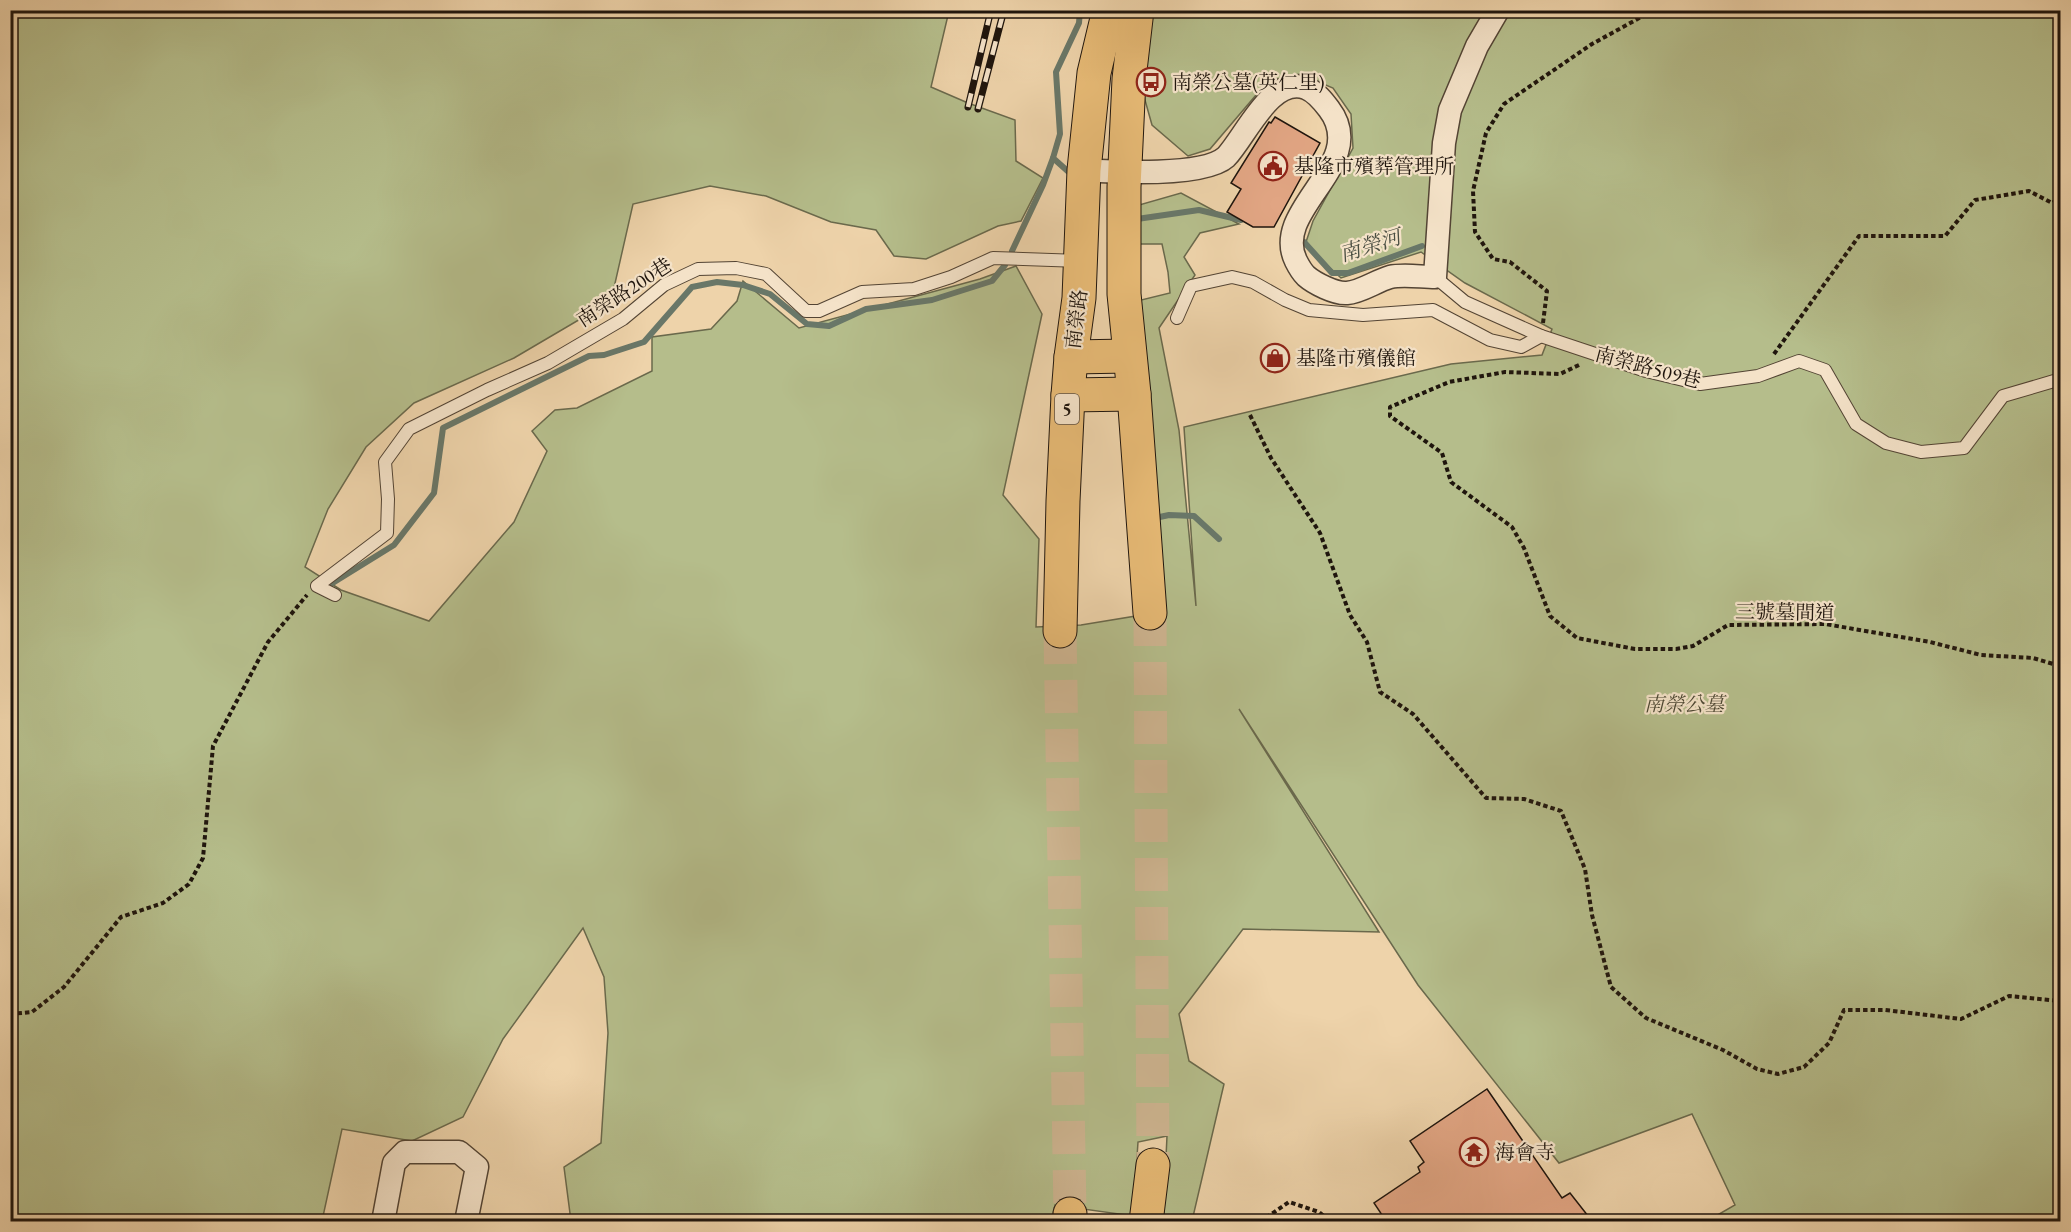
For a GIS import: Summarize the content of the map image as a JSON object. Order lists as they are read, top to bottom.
{
  "streets": {
    "main road": ["南榮路", "5"],
    "lane": ["南榮路200巷", "南榮路509巷"],
    "path": ["三號墓間道"]
  },
  "crossings": [
    ["南榮路200巷", "南榮路"],
    ["南榮路", "5"],
    ["南榮路509巷", "三號墓間道"]
  ],
  "water": ["南榮河"],
  "parks": ["南榮公墓"],
  "places": {
    "bus stop": ["南榮公墓(英仁里)"],
    "public building": ["基隆市殯葬管理所"],
    "shop": ["基隆市殯儀館"],
    "temple": ["海會寺"]
  }
}
